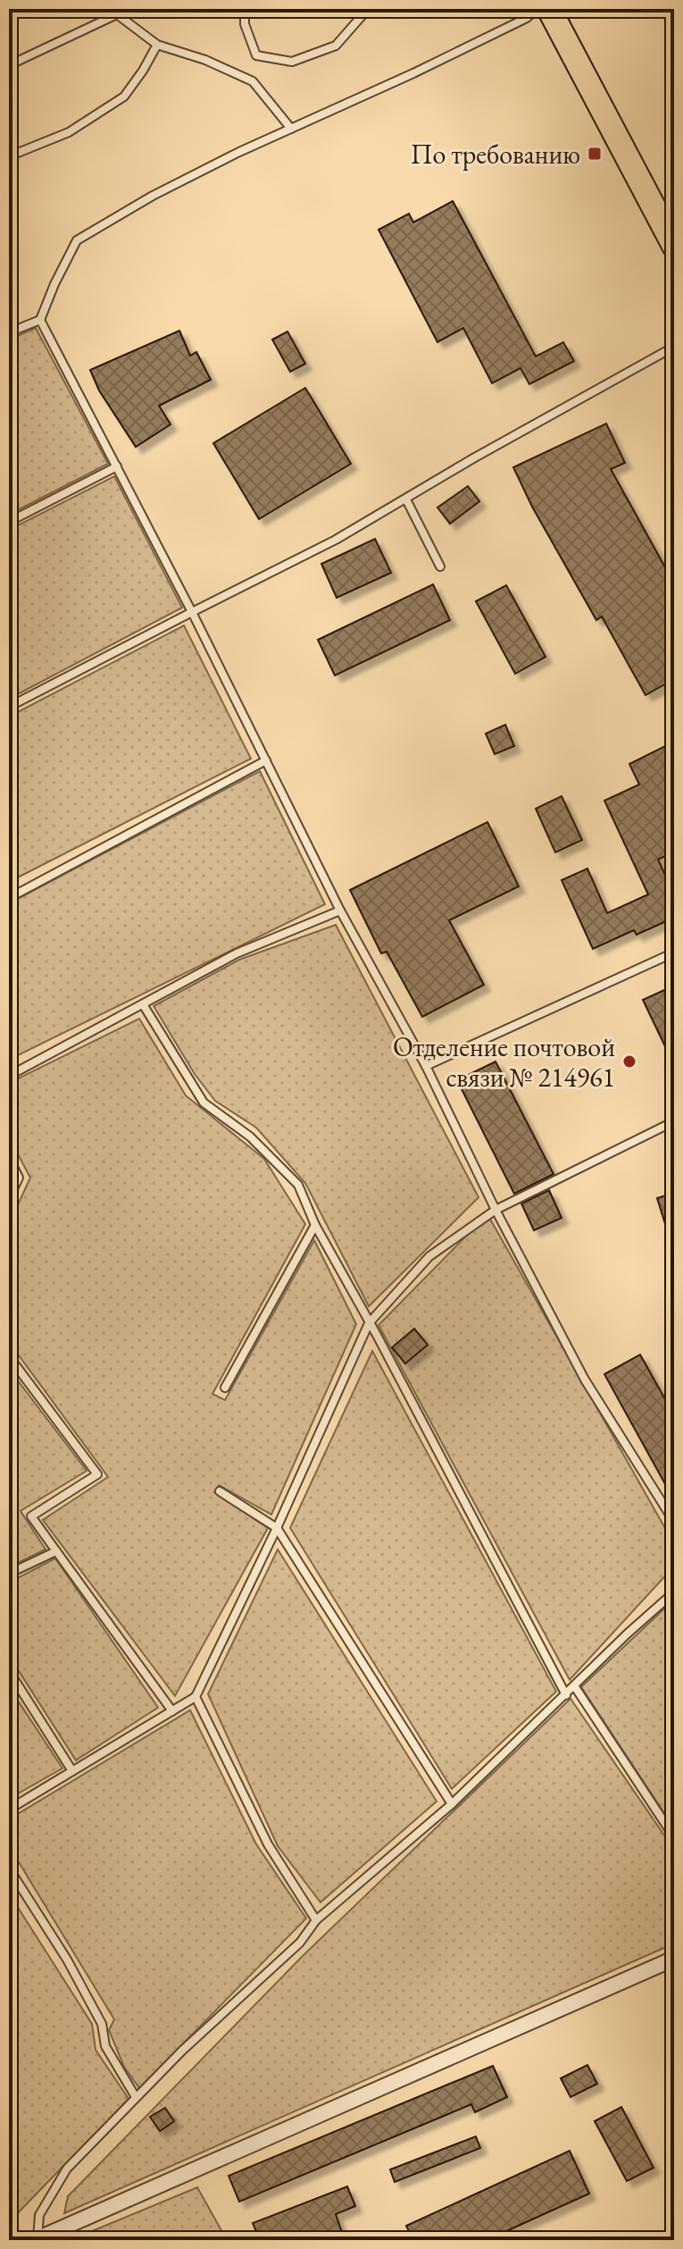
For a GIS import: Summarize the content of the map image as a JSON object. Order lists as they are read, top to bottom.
{
  "places": {
    "transit": ["По требованию"],
    "other": ["Отделение почтовой связи № 214961"]
  }
}
